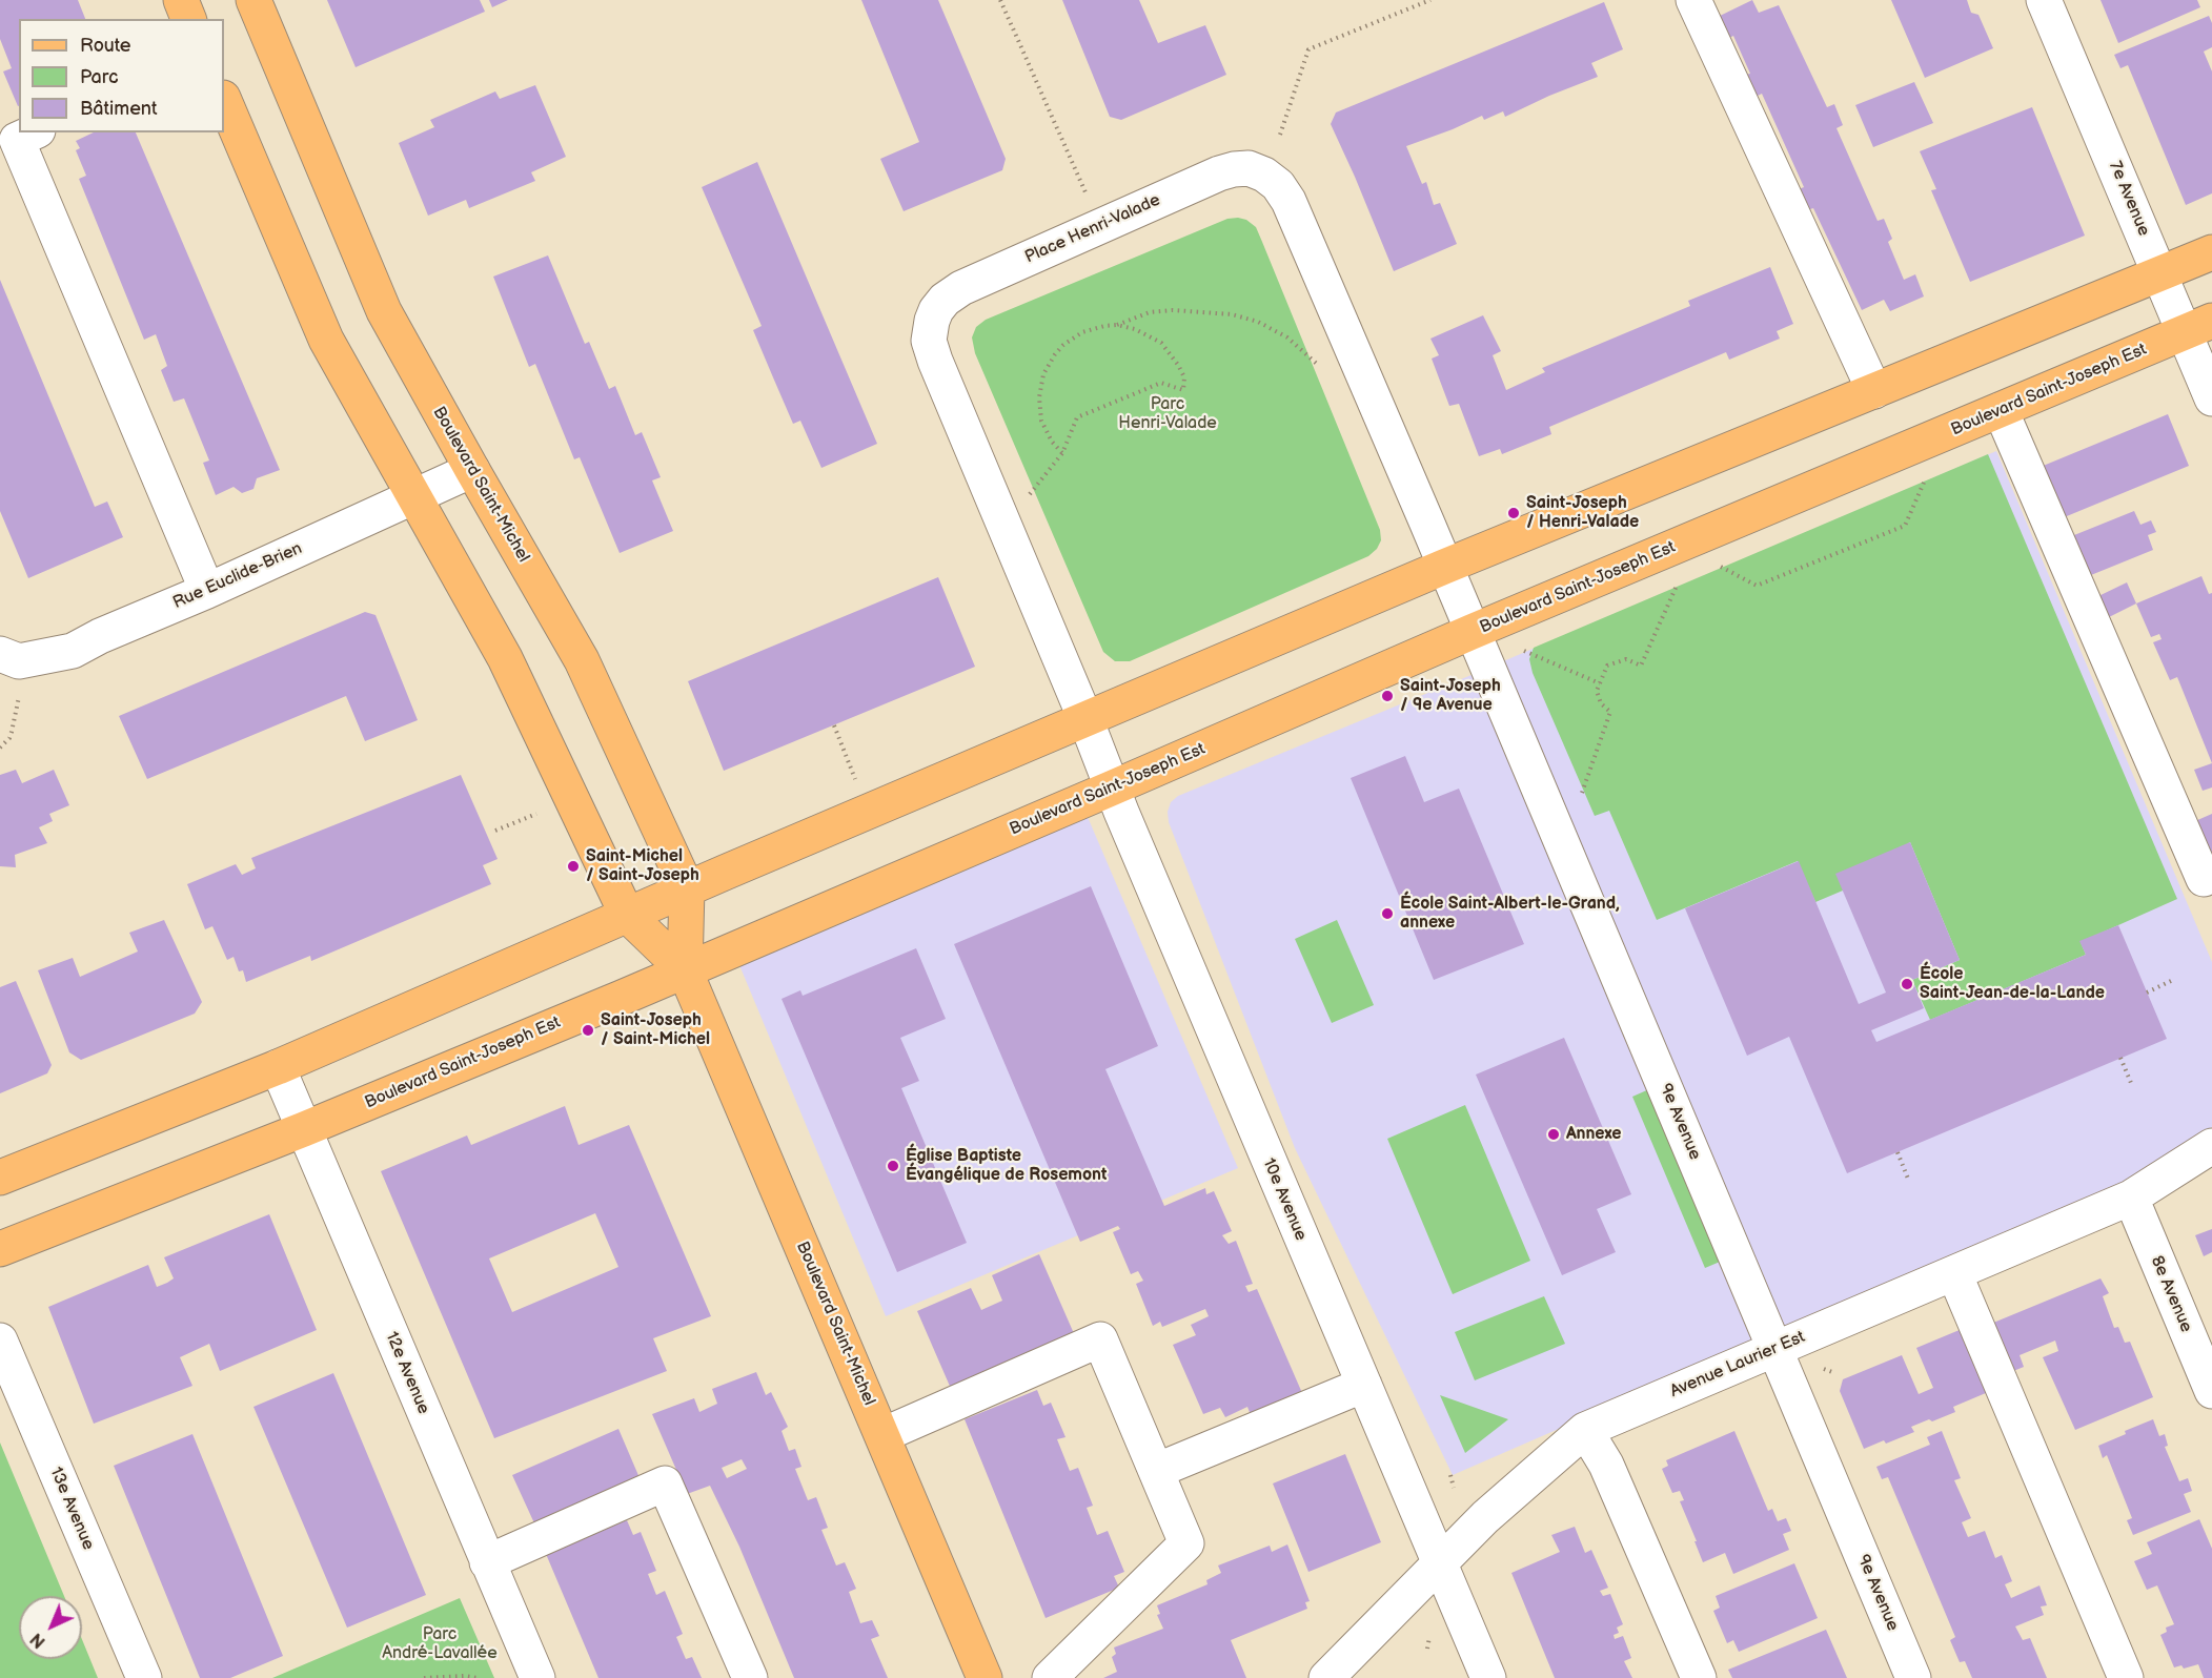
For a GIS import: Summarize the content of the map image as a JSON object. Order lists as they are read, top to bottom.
{
  "streets": {
    "main road": ["Boulevard Saint-Joseph Est", "Boulevard Saint-Michel"],
    "street": [
      "7e Avenue",
      "Place Henri-Valade",
      "Rue Euclide-Brien",
      "9e Avenue",
      "10e Avenue",
      "8e Avenue",
      "Avenue Laurier Est",
      "12e Avenue",
      "13e Avenue"
    ]
  },
  "crossings": [
    ["7e Avenue", "Boulevard Saint-Joseph Est"],
    ["Place Henri-Valade", "9e Avenue"],
    ["Place Henri-Valade", "10e Avenue"],
    ["Boulevard Saint-Joseph Est", "Boulevard Saint-Michel"],
    ["Boulevard Saint-Joseph Est", "9e Avenue"],
    ["Boulevard Saint-Joseph Est", "10e Avenue"],
    ["Boulevard Saint-Joseph Est", "12e Avenue"],
    ["Boulevard Saint-Michel", "Rue Euclide-Brien"],
    ["9e Avenue", "Avenue Laurier Est"],
    ["10e Avenue", "Avenue Laurier Est"],
    ["8e Avenue", "Avenue Laurier Est"]
  ],
  "parks": ["Parc Henri-Valade", "Parc André-Lavallée"],
  "places": [
    "Saint-Joseph / Henri-Valade",
    "Saint-Joseph / 9e Avenue",
    "Saint-Michel / Saint-Joseph",
    "École Saint-Albert-le-Grand, annexe",
    "École Saint-Jean-de-la-Lande",
    "Saint-Joseph / Saint-Michel",
    "Annexe",
    "Église Baptiste Évangélique de Rosemont"
  ],
  "legend": ["Route", "Parc", "Bâtiment"],
  "north": "bottom left"
}
